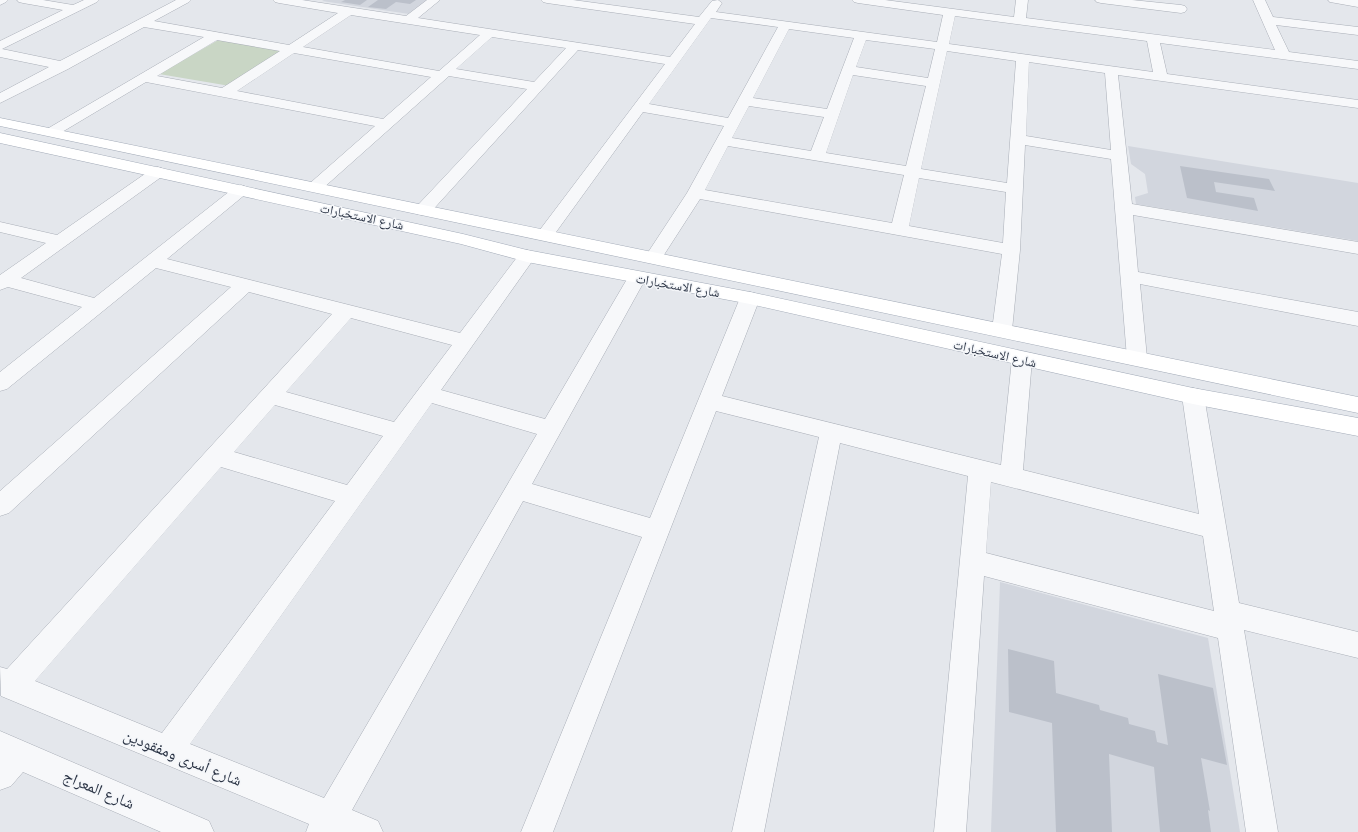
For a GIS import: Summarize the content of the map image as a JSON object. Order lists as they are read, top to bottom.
{
  "streets": {
    "main road": ["شارع الاستخبارات"],
    "street": ["شارع أسرى ومفقودين", "شارع المعراج"]
  }
}
